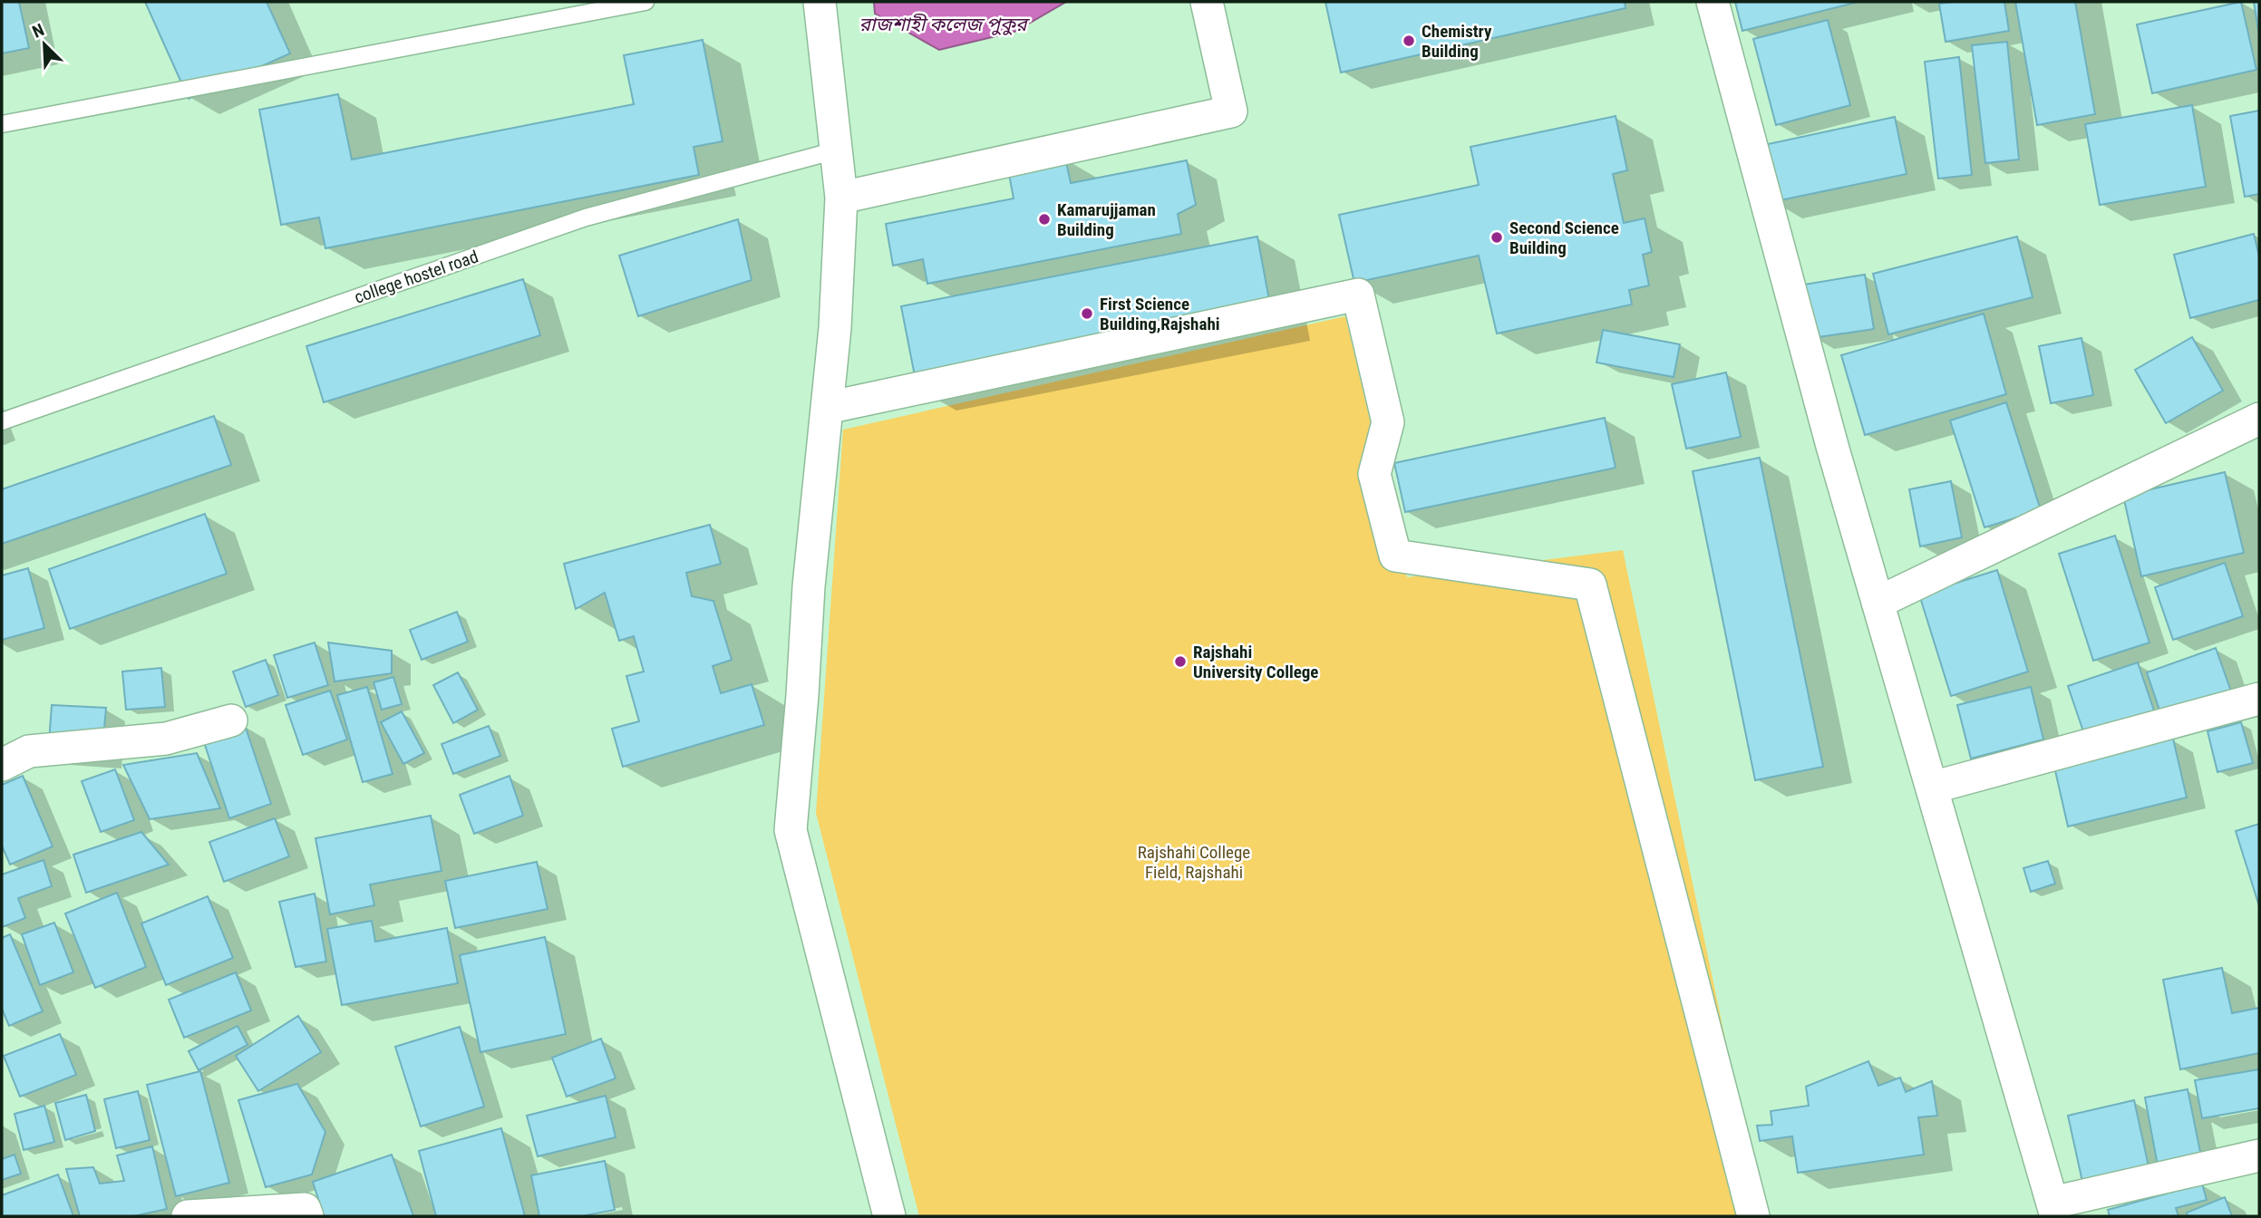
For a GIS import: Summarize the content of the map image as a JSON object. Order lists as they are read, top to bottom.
{
  "streets": {
    "lane": ["college hostel road"]
  },
  "water": ["রাজশাহী কলেজ পুকুর"],
  "parks": ["Rajshahi College Field, Rajshahi"],
  "places": [
    "Chemistry Building",
    "Kamarujjaman Building",
    "Second Science Building",
    "First Science Building,Rajshahi",
    "Rajshahi University College"
  ],
  "north": "top left"
}
